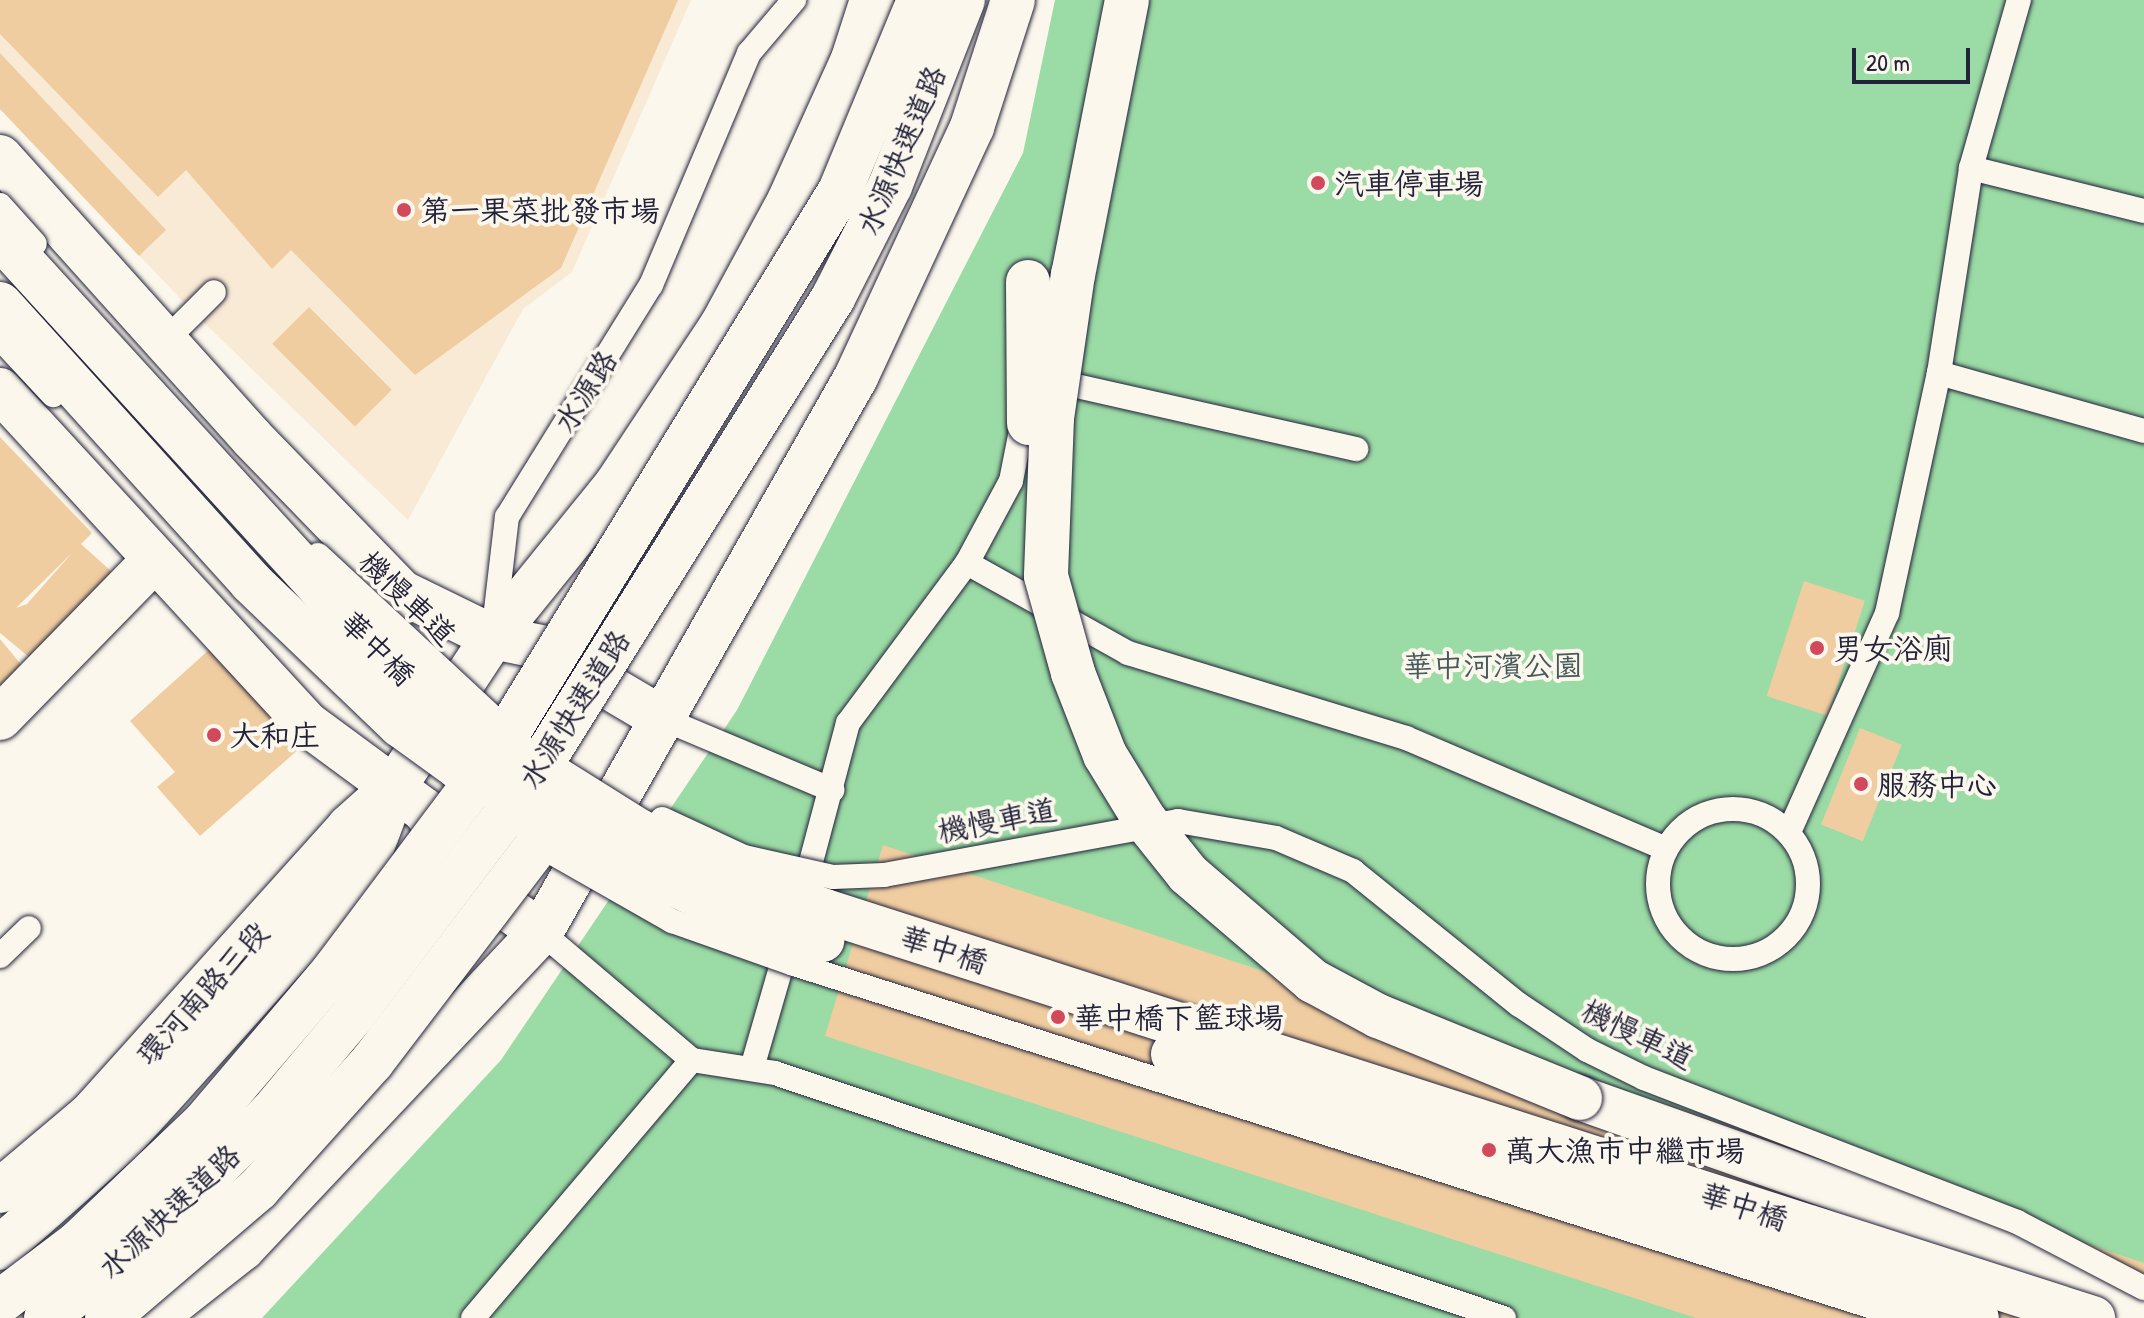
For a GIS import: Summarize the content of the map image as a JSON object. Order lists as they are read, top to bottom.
{
  "streets": {
    "main road": [
      "水源快速道路",
      "水源路",
      "華中橋",
      "環河南路三段"
    ],
    "lane": ["機慢車道"]
  },
  "crossings": [
    ["水源路", "環河南路三段"]
  ],
  "parks": ["華中河濱公園"],
  "places": [
    "汽車停車場",
    "第一果菜批發市場",
    "男女浴廁",
    "大和庄",
    "服務中心",
    "華中橋下籃球場",
    "萬大漁市中繼市場"
  ],
  "scale_bar": "20 m"
}
